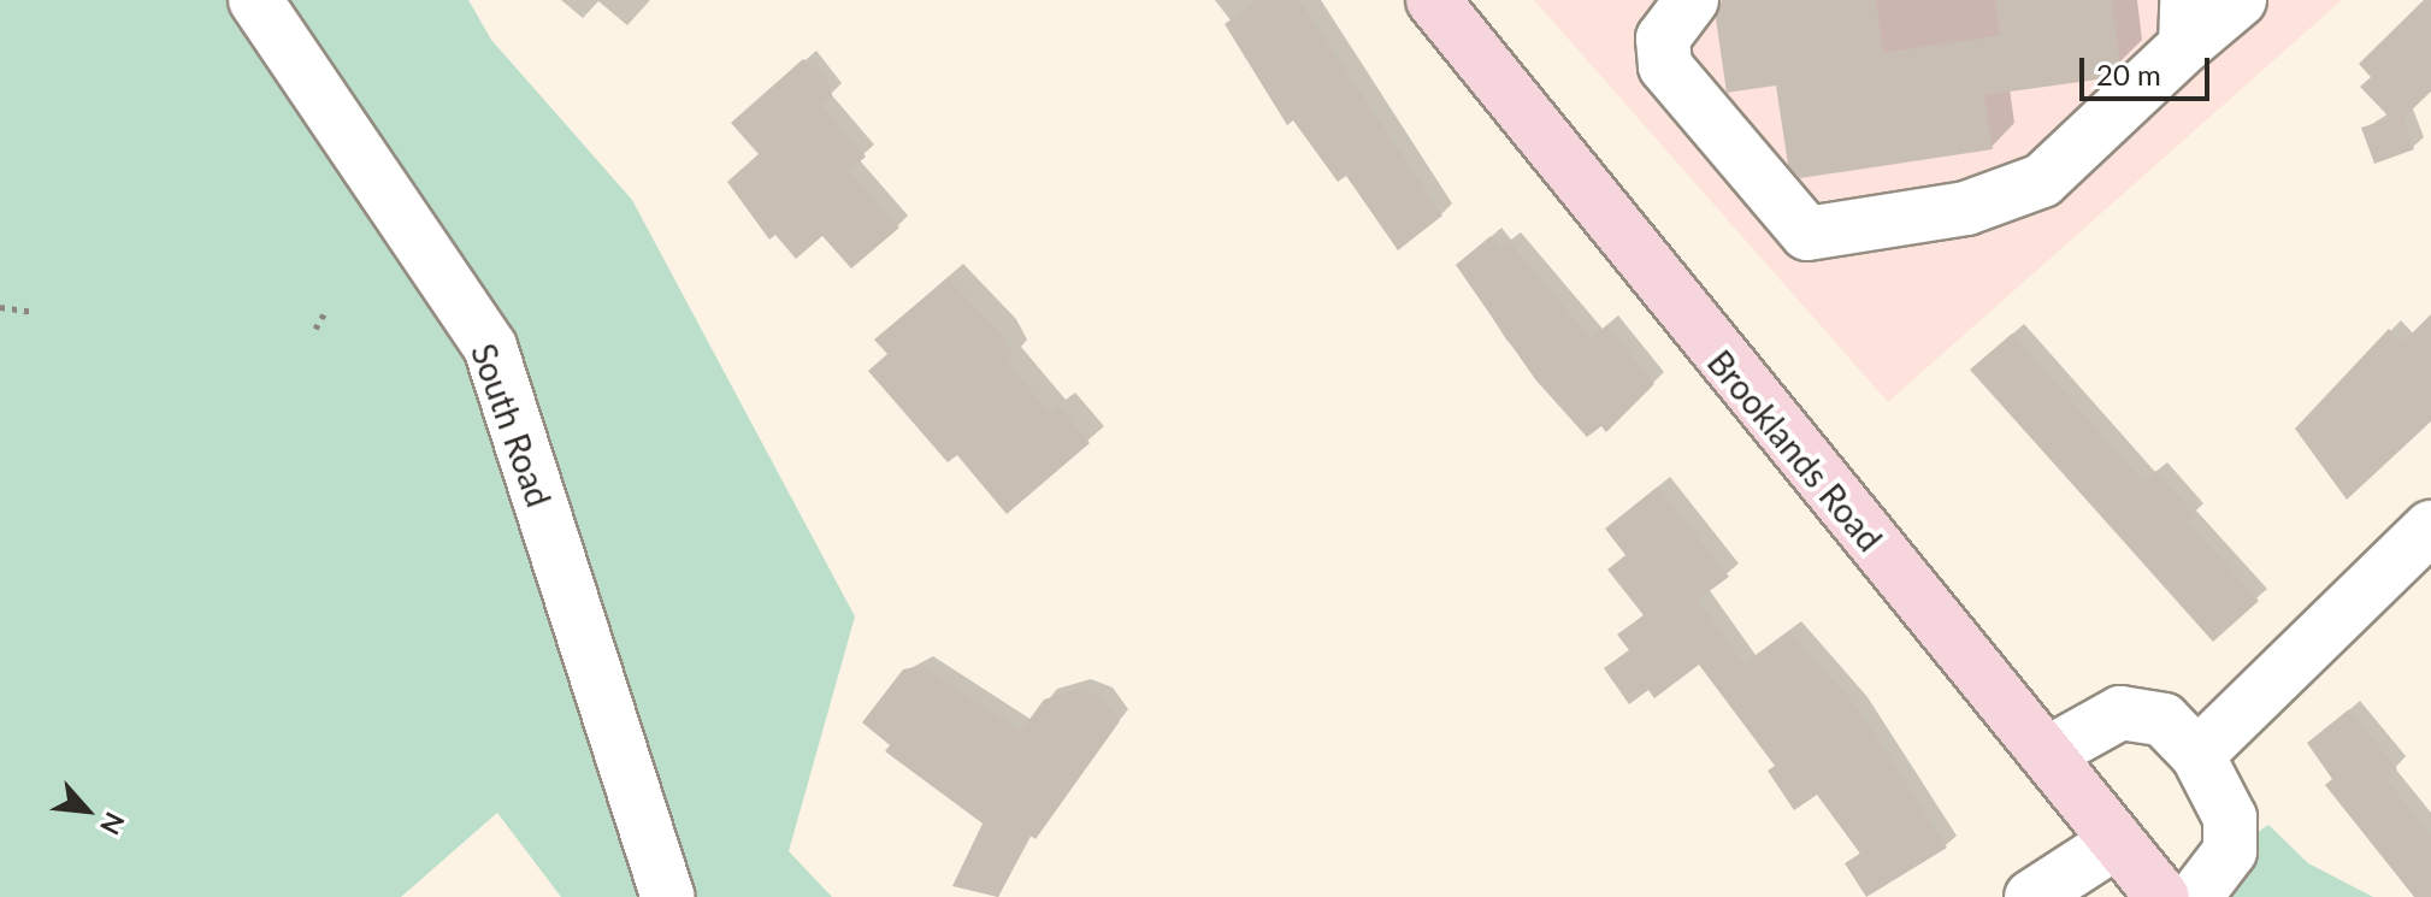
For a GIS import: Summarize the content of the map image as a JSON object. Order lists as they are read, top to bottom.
{
  "streets": {
    "main road": ["Brooklands Road"],
    "street": ["South Road"]
  },
  "scale_bar": "20 m",
  "north": "bottom right"
}
